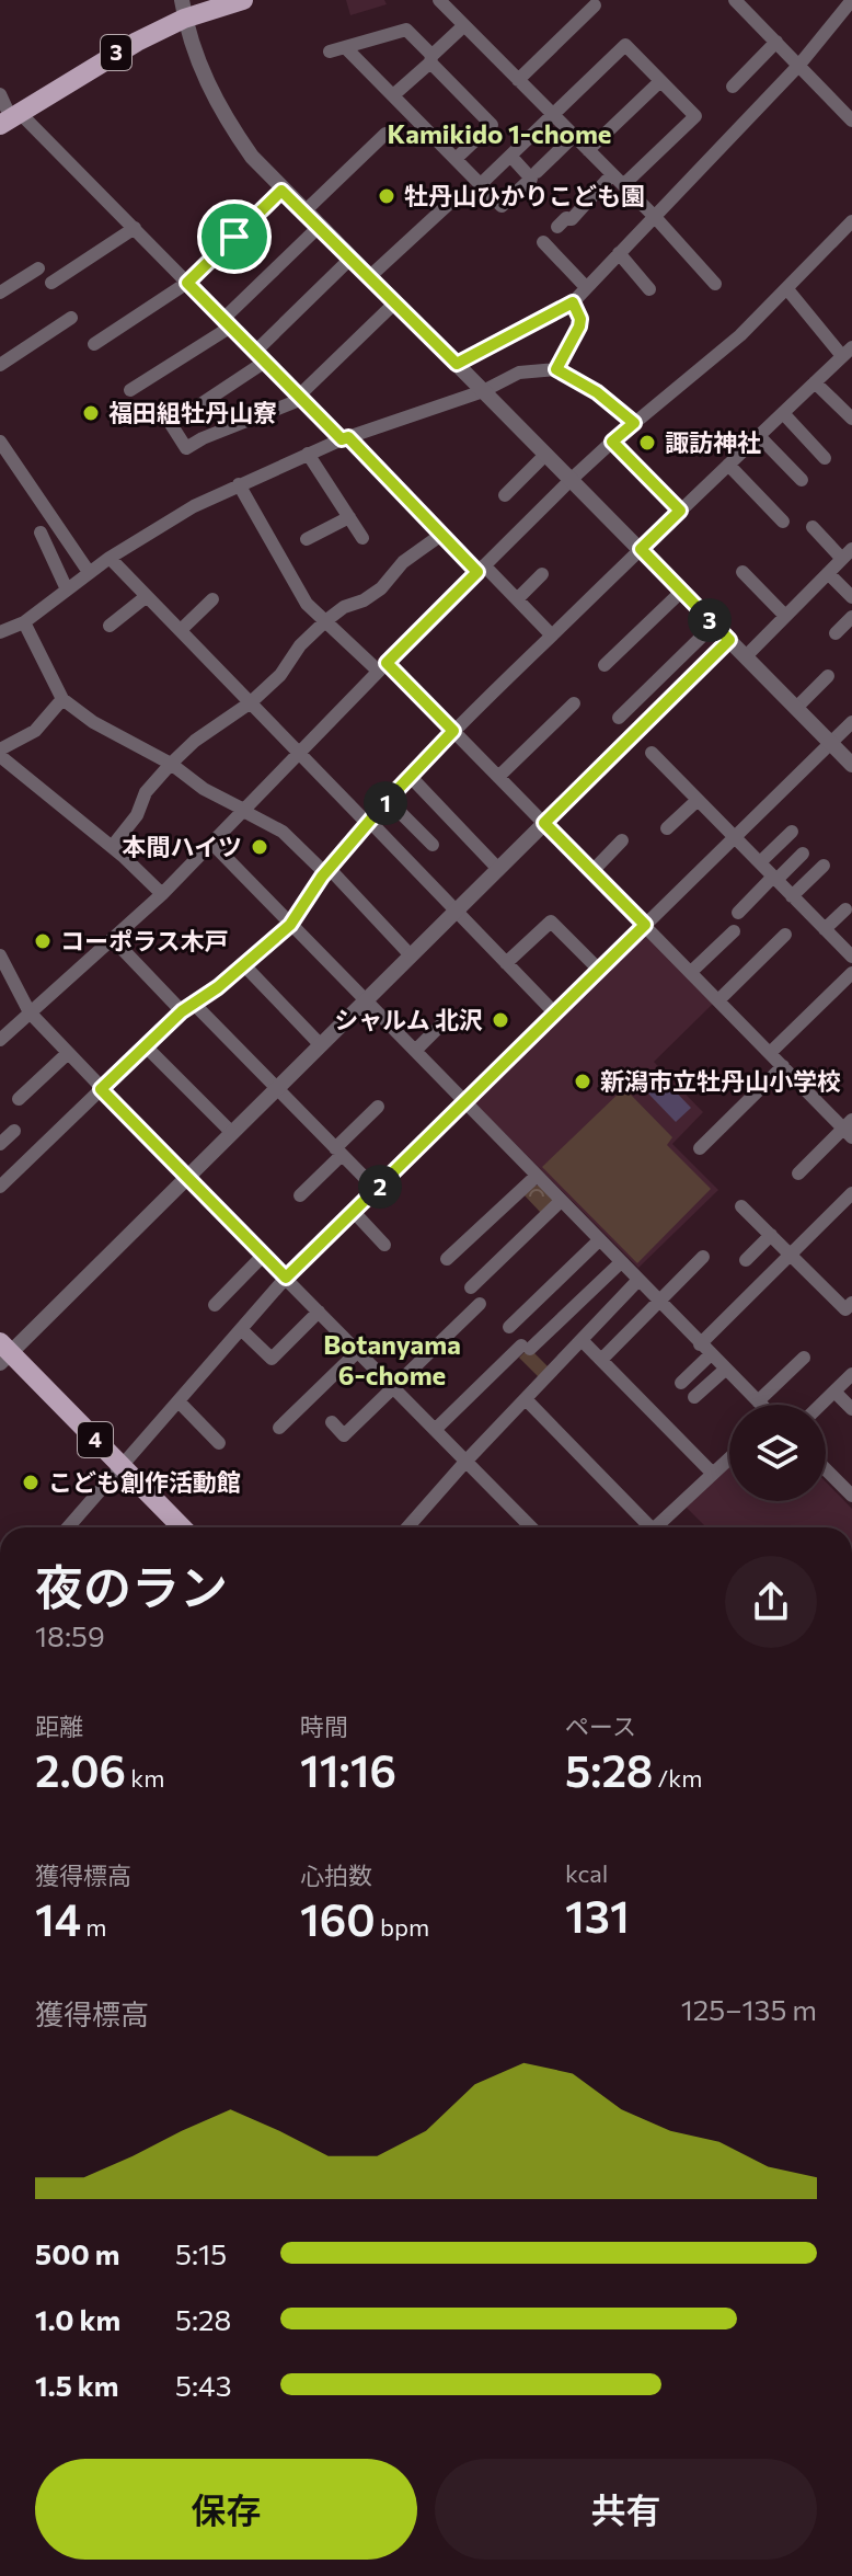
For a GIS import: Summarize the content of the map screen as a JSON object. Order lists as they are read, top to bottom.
{
  "streets": {
    "main road": ["3", "4"]
  },
  "districts": ["Kamikido 1-chome", "Botanyama 6-chome"],
  "places": [
    "牡丹山ひかりこども園",
    "福田組牡丹山寮",
    "諏訪神社",
    "本間ハイツ",
    "コーポラス木戸",
    "シャルム 北沢",
    "新潟市立牡丹山小学校",
    "こども創作活動館"
  ],
  "page": {
    "pins": ["3", "1", "2"],
    "heading": ["夜のラン", "18:59"],
    "stats": [
      ["距離", "2.06 km"],
      ["時間", "11:16"],
      ["ペース", "5:28 /km"],
      ["獲得標高", "14 m"],
      ["心拍数", "160 bpm"],
      ["kcal", "131"]
    ],
    "chart": ["獲得標高", "125–135 m"],
    "list": [
      {
        "name": "500 m",
        "note": "5:15"
      },
      {
        "name": "1.0 km",
        "note": "5:28"
      },
      {
        "name": "1.5 km",
        "note": "5:43"
      }
    ],
    "buttons": ["保存", "共有"]
  }
}
